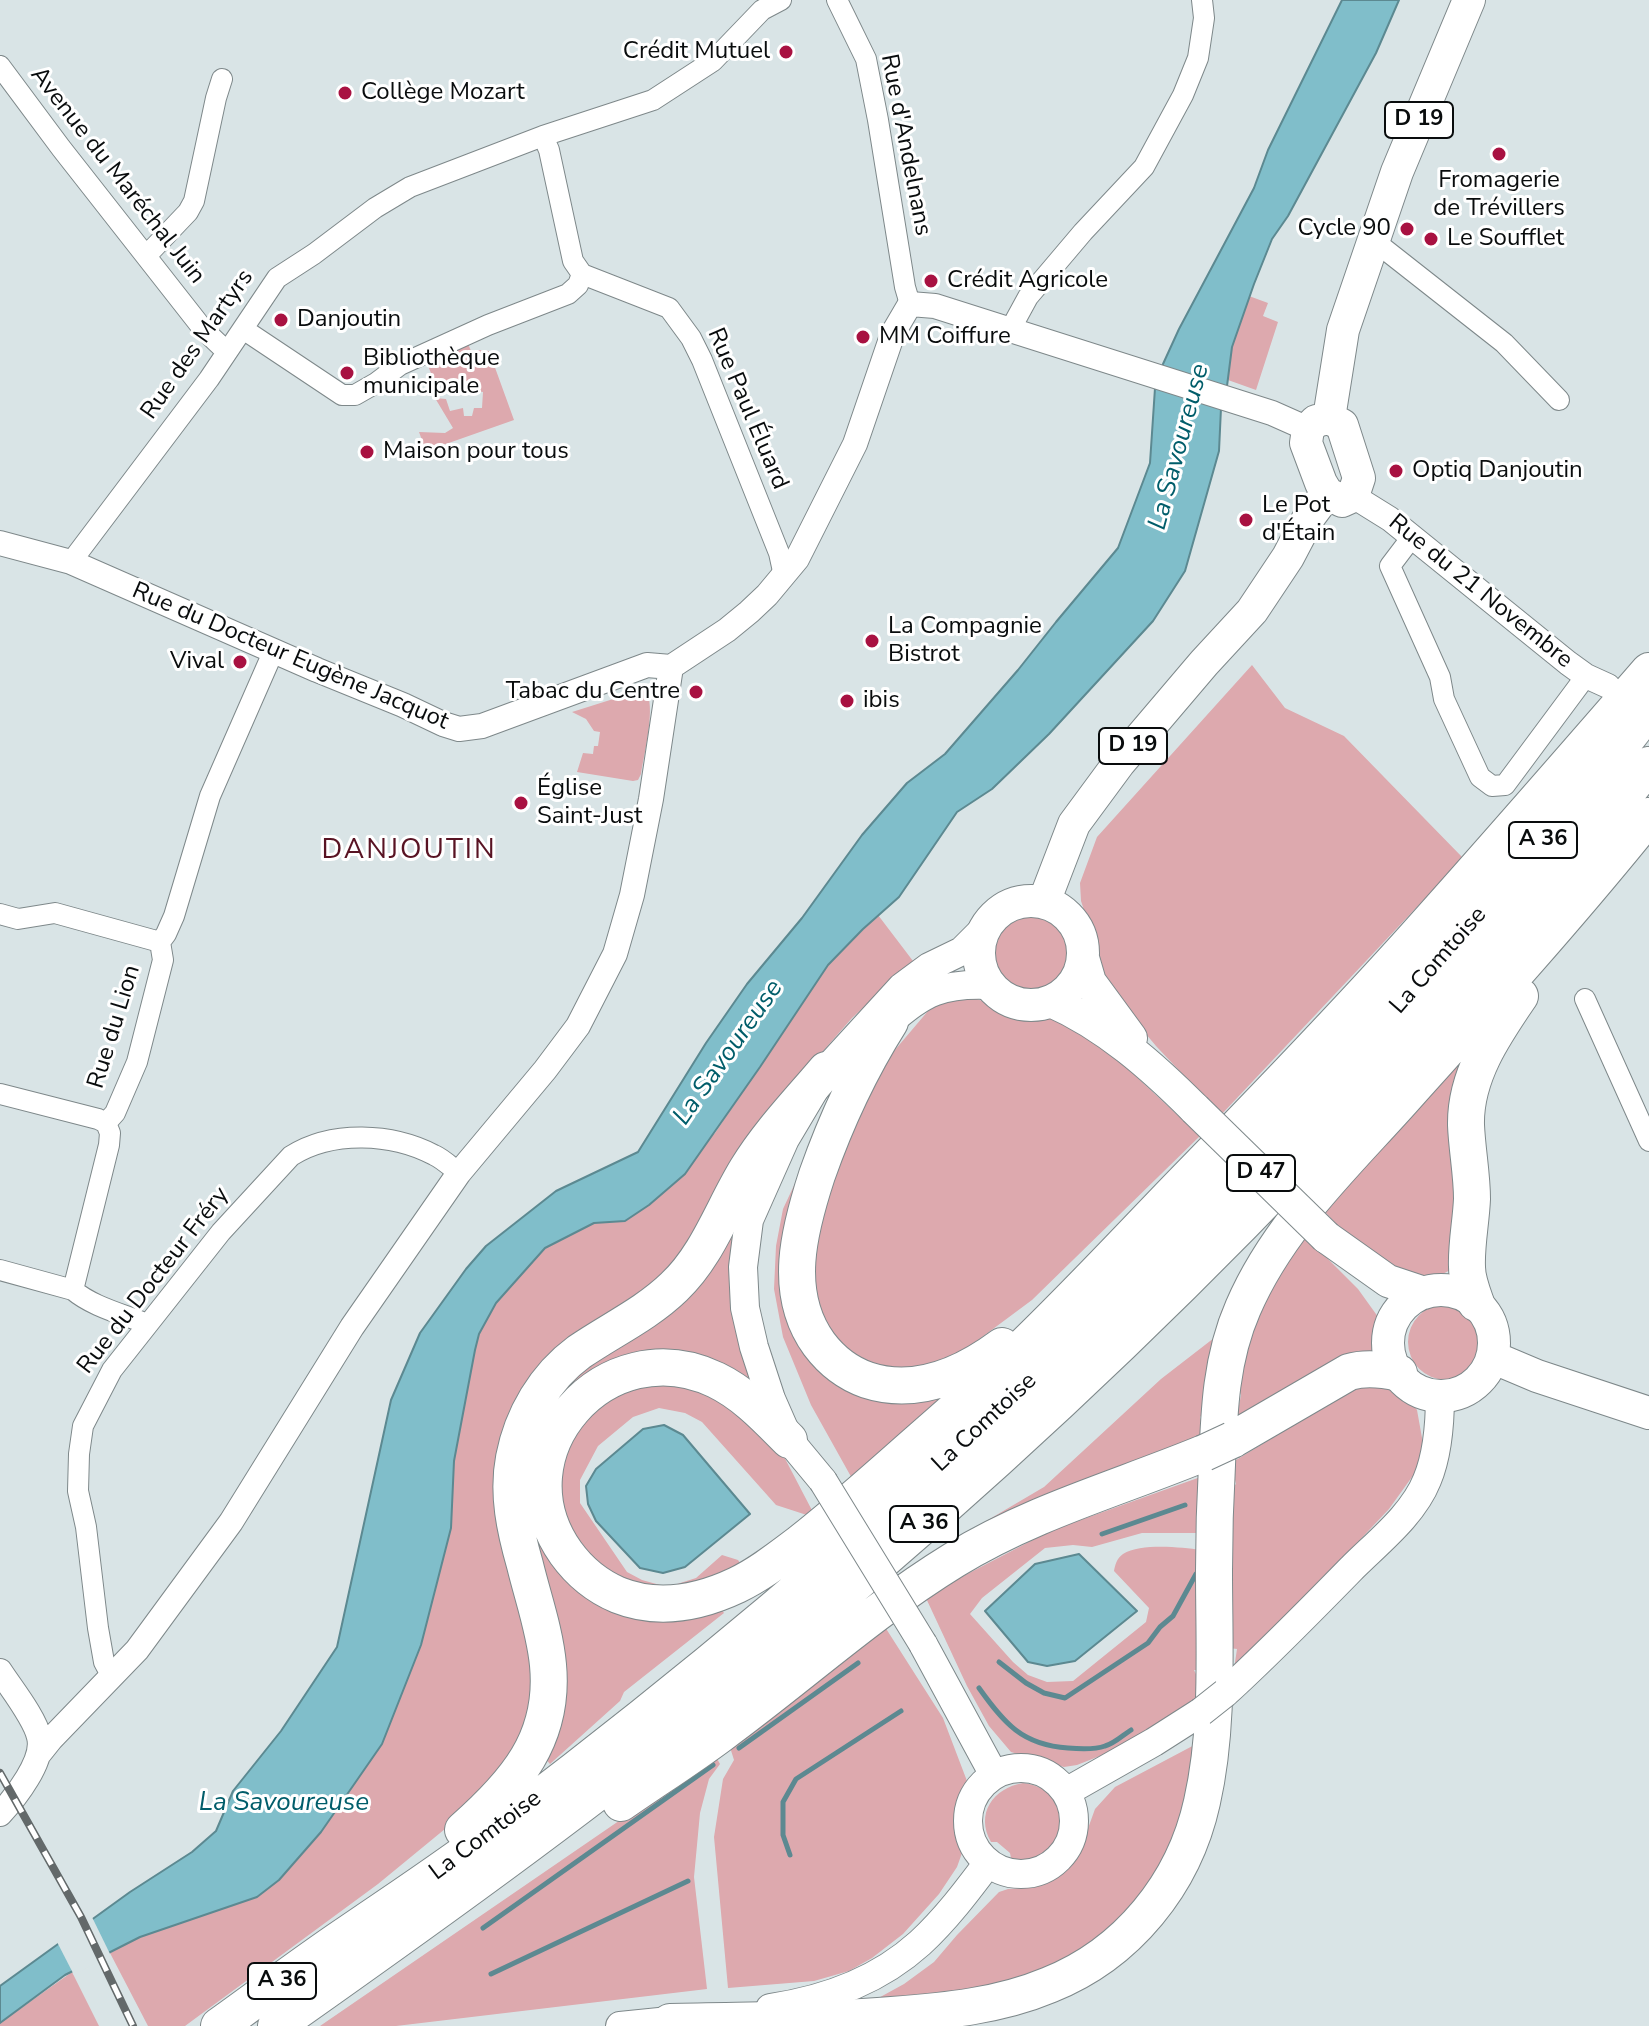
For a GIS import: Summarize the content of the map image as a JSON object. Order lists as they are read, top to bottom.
{
  "streets": {
    "highway": ["A 36", "La Comtoise"],
    "main road": ["D 19", "D 47"],
    "street": [
      "Rue d'Andelnans",
      "Avenue du Maréchal Juin",
      "Rue des Martyrs",
      "Rue Paul Éluard",
      "Rue du 21 Novembre",
      "Rue du Docteur Eugène Jacquot",
      "Rue du Lion",
      "Rue du Docteur Fréry"
    ]
  },
  "crossings": [
    ["D 19", "Rue du 21 Novembre"],
    ["D 19", "D 47"],
    ["Rue d'Andelnans", "Rue du Docteur Eugène Jacquot"],
    ["Avenue du Maréchal Juin", "Rue des Martyrs"],
    ["Rue des Martyrs", "Rue du Docteur Eugène Jacquot"],
    ["Rue Paul Éluard", "Rue du Docteur Eugène Jacquot"],
    ["Rue du Docteur Eugène Jacquot", "Rue du Lion"]
  ],
  "districts": ["DANJOUTIN"],
  "water": ["La Savoureuse"],
  "places": [
    "Crédit Mutuel",
    "Collège Mozart",
    "Fromagerie de Trévillers",
    "Cycle 90",
    "Le Soufflet",
    "Crédit Agricole",
    "Danjoutin",
    "MM Coiffure",
    "Bibliothèque municipale",
    "Maison pour tous",
    "Optiq Danjoutin",
    "Le Pot d'Étain",
    "La Compagnie Bistrot",
    "Vival",
    "Tabac du Centre",
    "ibis",
    "Église Saint-Just"
  ]
}
